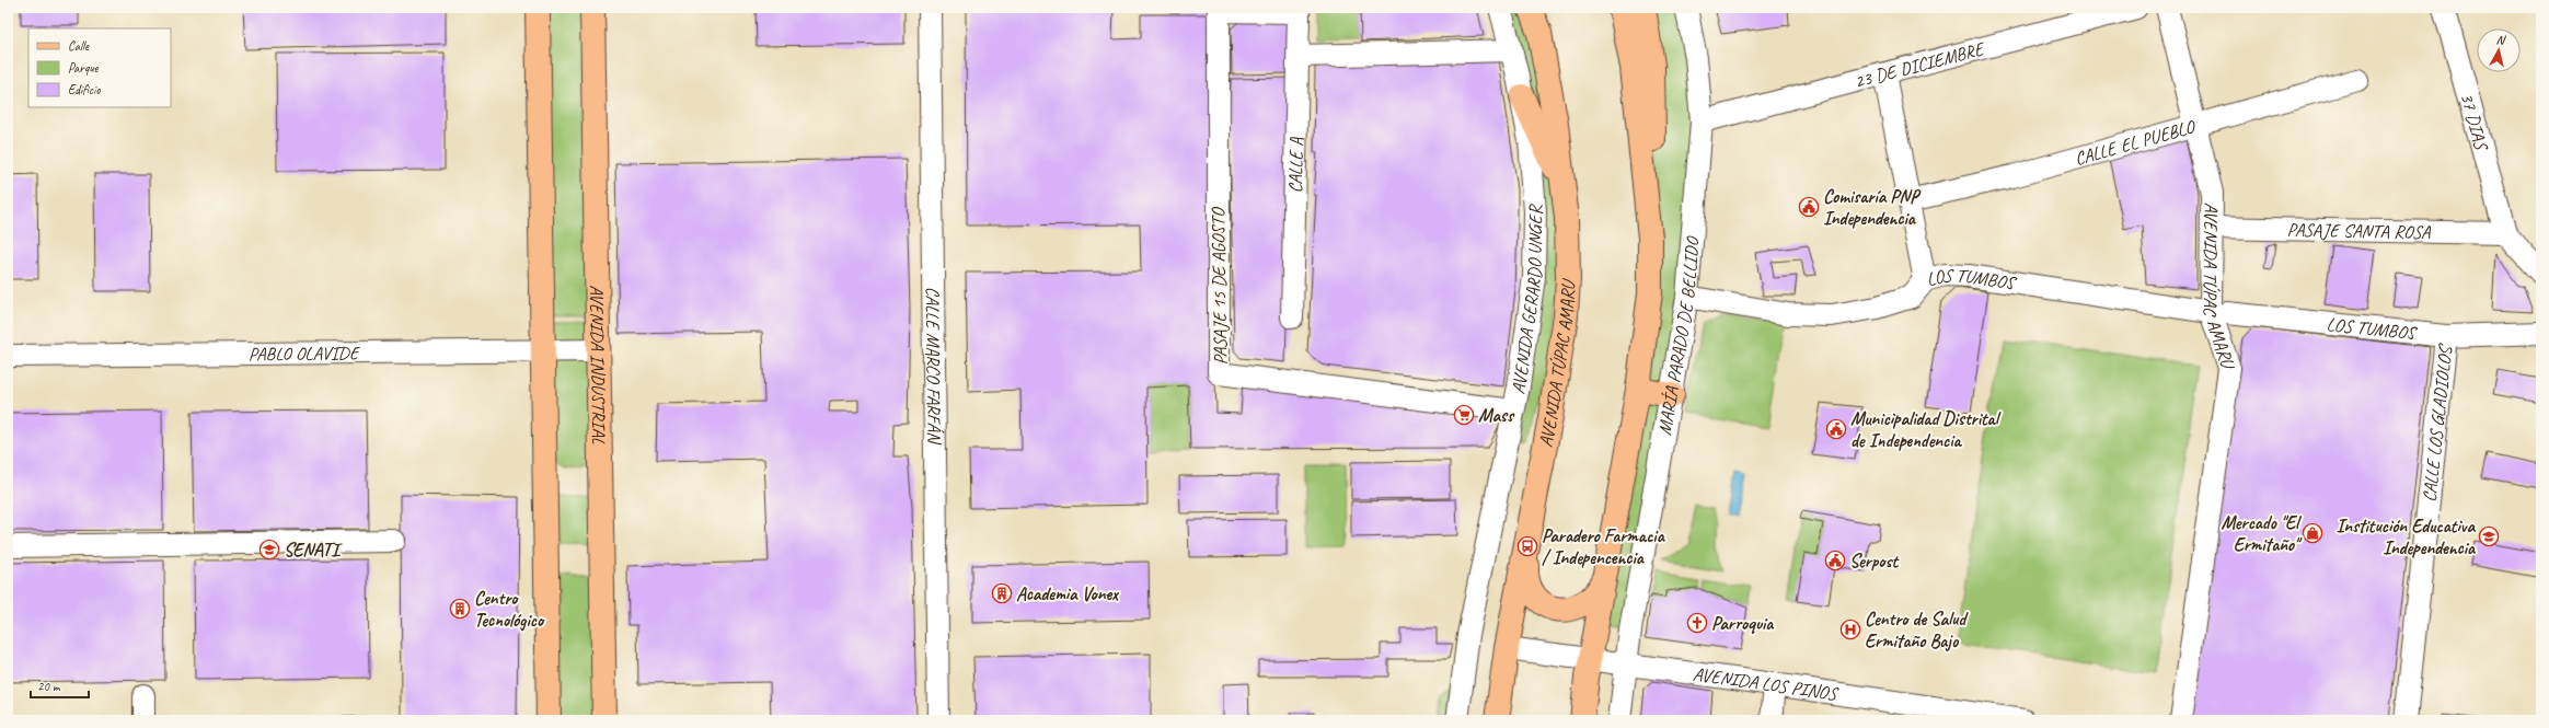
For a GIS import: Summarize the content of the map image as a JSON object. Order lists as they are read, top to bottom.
{
  "streets": {
    "main road": ["AVENIDA TÚPAC AMARU", "AVENIDA INDUSTRIAL"],
    "street": [
      "23 DE DICIEMBRE",
      "37 DIAS",
      "CALLE EL PUEBLO",
      "CALLE A",
      "PASAJE SANTA ROSA",
      "LOS TUMBOS",
      "PASAJE 15 DE AGOSTO",
      "AVENIDA GERARDO UNGER",
      "MARÍA PARADO DE BELLIDO",
      "PABLO OLAVIDE",
      "CALLE MARCO FARFÁN",
      "CALLE LOS GLADIOLOS",
      "AVENIDA LOS PINOS"
    ]
  },
  "crossings": [
    ["23 DE DICIEMBRE", "MARÍA PARADO DE BELLIDO"],
    ["37 DIAS", "PASAJE SANTA ROSA"],
    ["CALLE EL PUEBLO", "AVENIDA TÚPAC AMARU"],
    ["CALLE A", "PASAJE 15 DE AGOSTO"],
    ["PASAJE SANTA ROSA", "AVENIDA TÚPAC AMARU"],
    ["AVENIDA TÚPAC AMARU", "LOS TUMBOS"],
    ["AVENIDA TÚPAC AMARU", "AVENIDA LOS PINOS"],
    ["LOS TUMBOS", "MARÍA PARADO DE BELLIDO"],
    ["LOS TUMBOS", "CALLE LOS GLADIOLOS"],
    ["PASAJE 15 DE AGOSTO", "AVENIDA GERARDO UNGER"],
    ["MARÍA PARADO DE BELLIDO", "AVENIDA LOS PINOS"],
    ["PABLO OLAVIDE", "AVENIDA INDUSTRIAL"]
  ],
  "places": {
    "public building": ["Comisaría PNP Independencia", "Municipalidad Distrital de Independencia", "Serpost"],
    "supermarket": ["Mass"],
    "shop": ["Mercado \"El Ermitaño\""],
    "school or university": ["Institución Educativa Independencia", "SENATI"],
    "bus stop": ["Paradero Farmacia / Indepencencia"],
    "building": ["Academia Vonex", "Centro Tecnológico"],
    "church": ["Parroquia"],
    "hospital": ["Centro de Salud Ermitaño Bajo"]
  },
  "legend": ["Calle", "Parque", "Edificio"],
  "scale_bar": "20 m",
  "north": "top"
}
